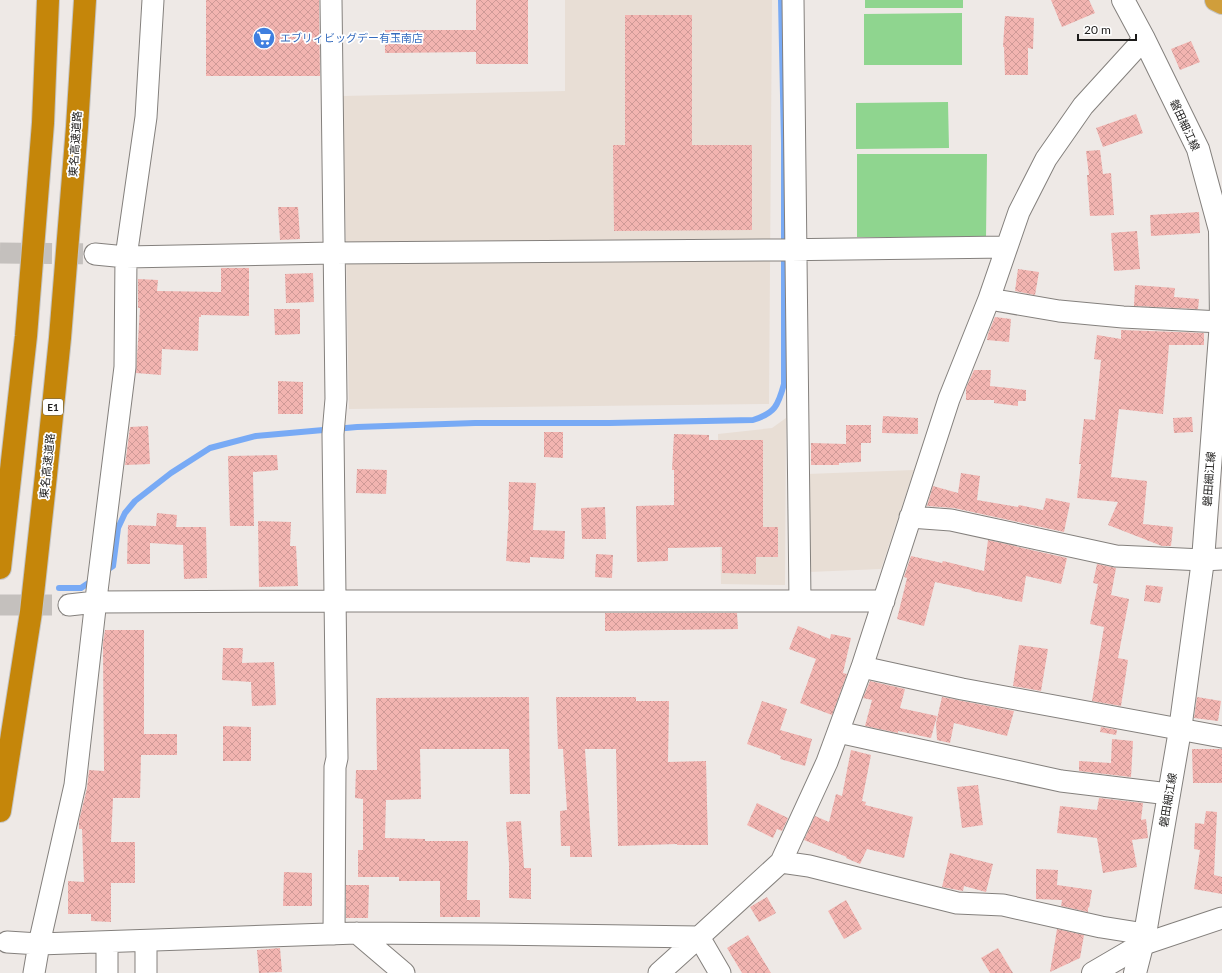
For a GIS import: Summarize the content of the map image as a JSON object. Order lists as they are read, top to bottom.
{
  "streets": {
    "highway": ["東名高速道路", "E1"],
    "main road": ["磐田細江線"]
  },
  "places": {
    "supermarket": ["エブリィビッグデー有玉南店"]
  },
  "scale_bar": "20 m"
}
